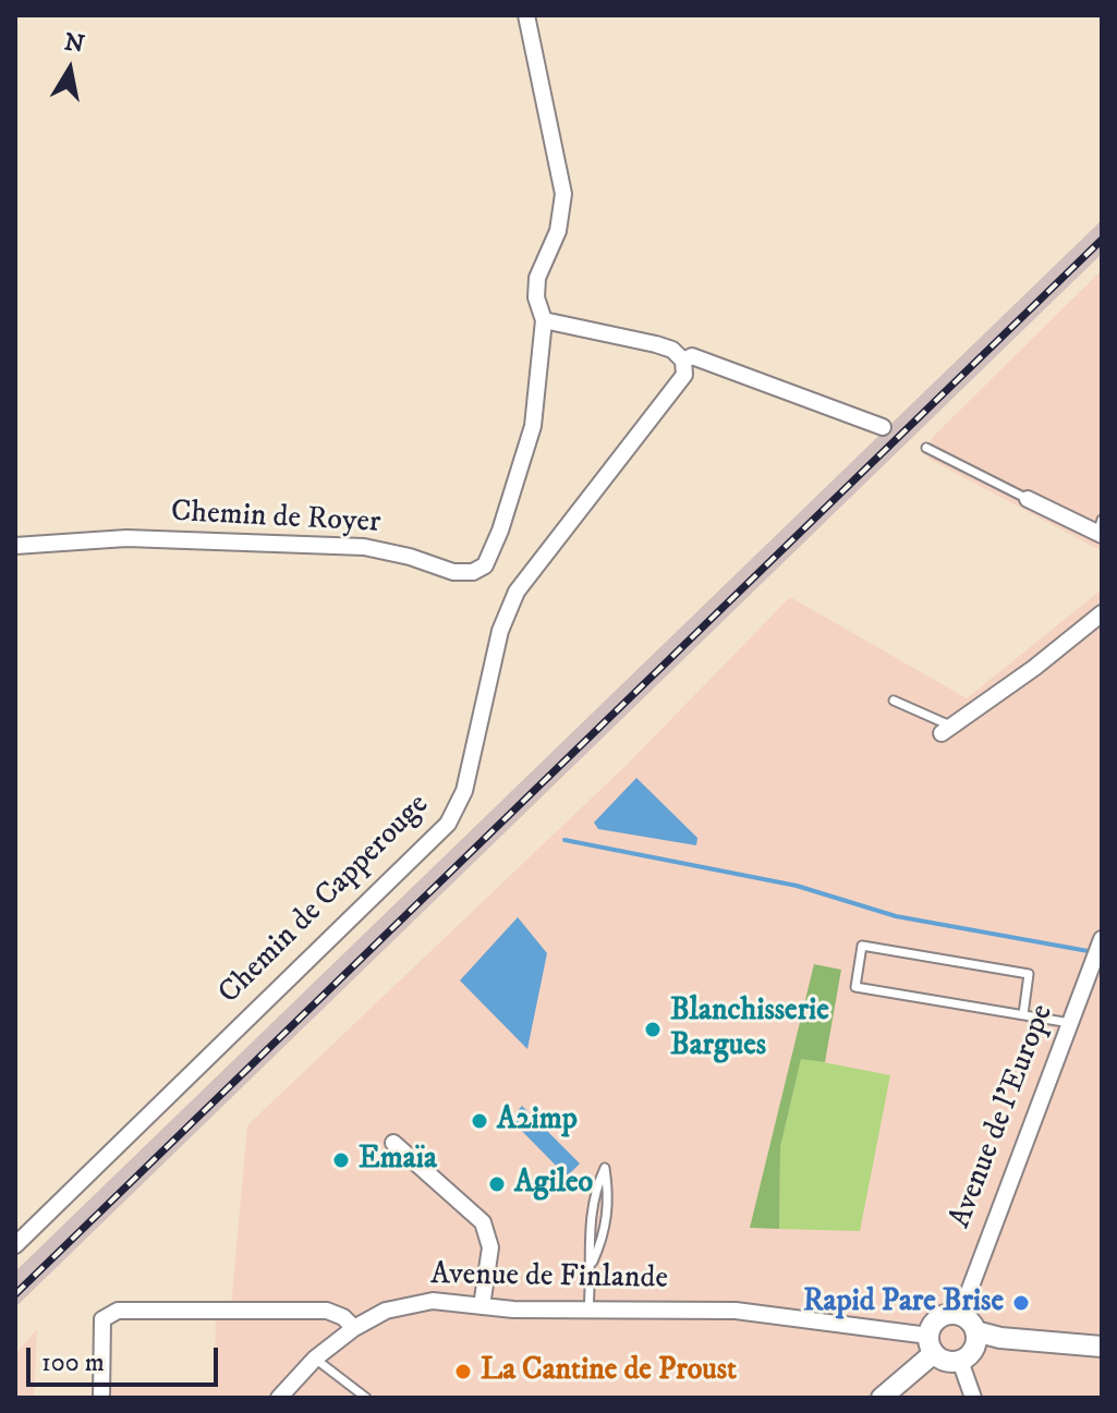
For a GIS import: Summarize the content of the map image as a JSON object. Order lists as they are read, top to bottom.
{
  "streets": {
    "street": [
      "Chemin de Royer",
      "Chemin de Capperouge",
      "Avenue de l'Europe",
      "Avenue de Finlande"
    ]
  },
  "crossings": [
    ["Avenue de l'Europe", "Avenue de Finlande"]
  ],
  "places": [
    "Blanchisserie Bargues",
    "A2imp",
    "Emaïa",
    "Agileo",
    "Rapid Pare Brise",
    "La Cantine de Proust"
  ],
  "scale_bar": "100 m",
  "north": "top"
}
